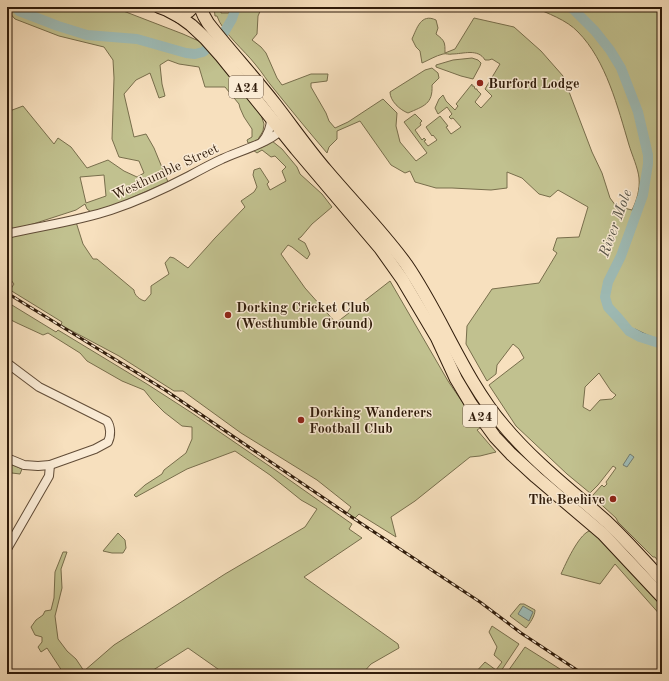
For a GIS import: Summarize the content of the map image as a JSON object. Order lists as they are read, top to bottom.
{
  "streets": {
    "highway": ["A24"],
    "street": ["Westhumble Street"]
  },
  "crossings": [
    ["A24", "Westhumble Street"]
  ],
  "water": ["River Mole"],
  "places": [
    "Burford Lodge",
    "Dorking Cricket Club (Westhumble Ground)",
    "Dorking Wanderers Football Club",
    "The Beehive"
  ]
}
